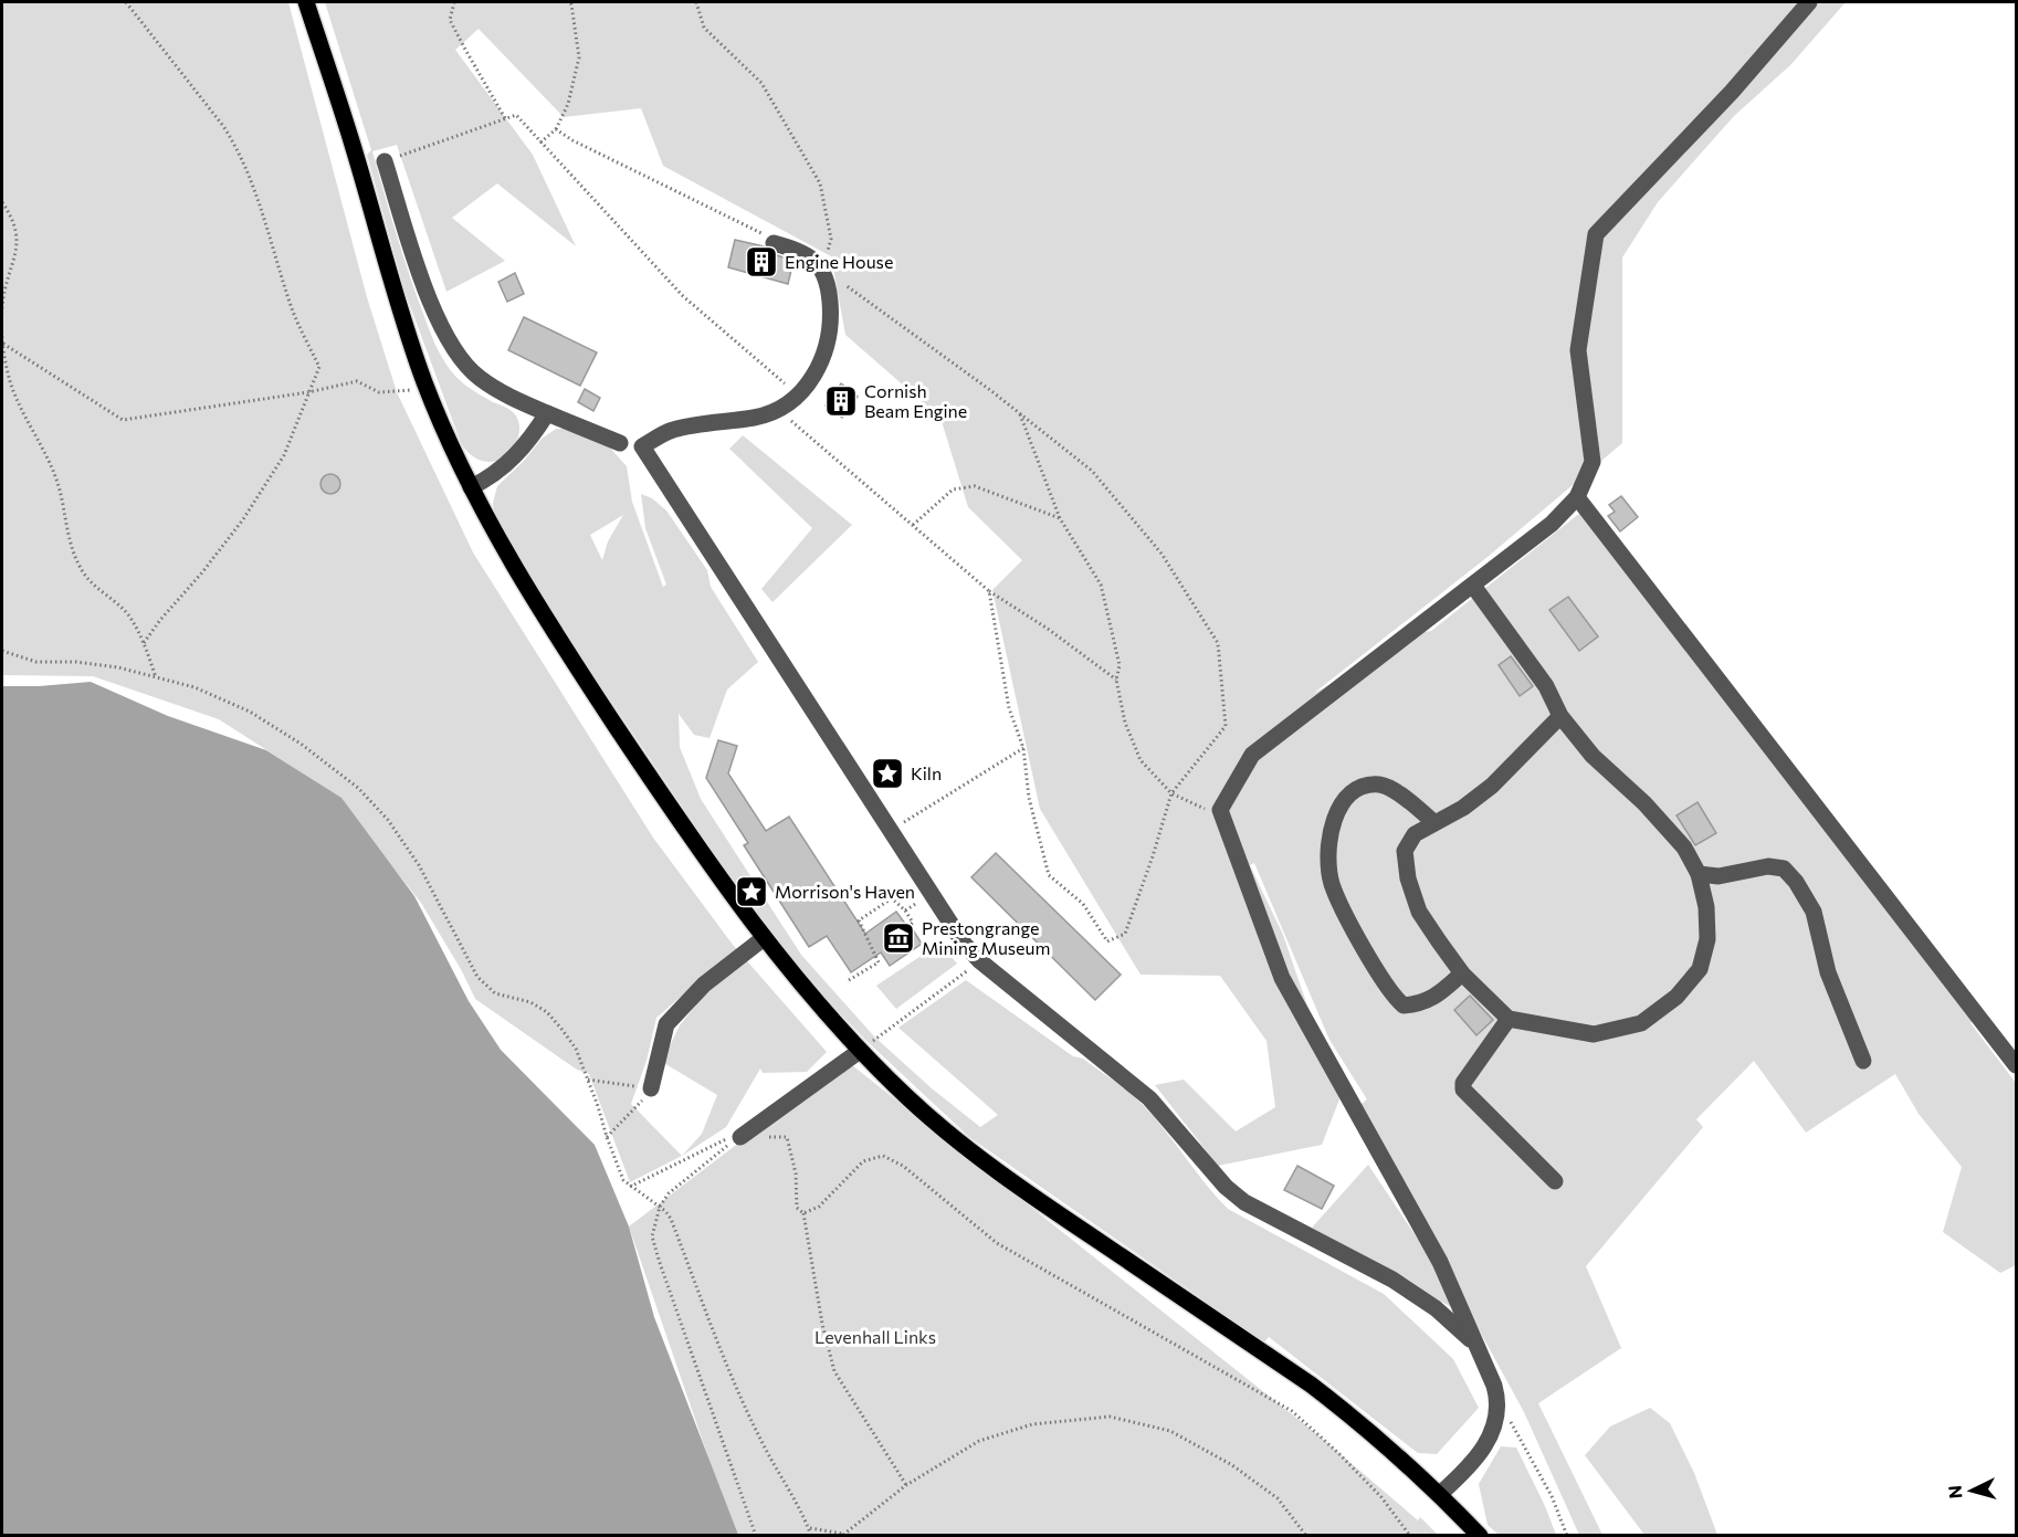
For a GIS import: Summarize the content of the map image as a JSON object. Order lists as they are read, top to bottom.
{
  "parks": ["Levenhall Links"],
  "places": {
    "building": ["Engine House", "Cornish Beam Engine"],
    "place": ["Kiln", "Morrison's Haven"],
    "museum": ["Prestongrange Mining Museum"]
  },
  "north": "left"
}
